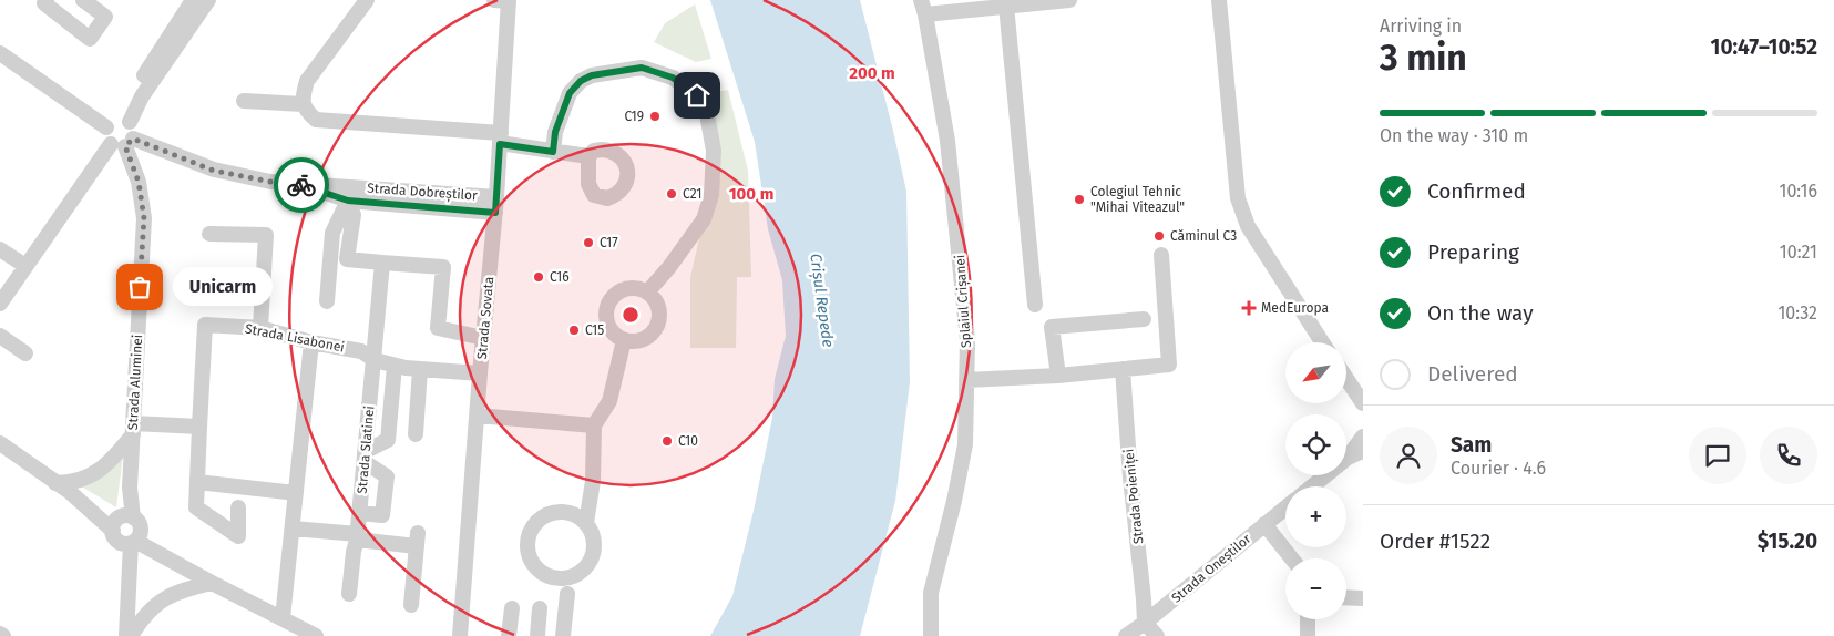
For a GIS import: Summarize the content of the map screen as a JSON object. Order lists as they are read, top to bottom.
{
  "streets": {
    "street": [
      "Strada Dobreștilor",
      "Splaiul Crișanei",
      "Strada Sovata",
      "Strada Lisabonei",
      "Strada Aluminei",
      "Strada Slatinei",
      "Strada Poieniței",
      "Strada Oneștilor"
    ]
  },
  "crossings": [
    ["Strada Dobreștilor", "Strada Sovata"],
    ["Strada Dobreștilor", "Strada Aluminei"],
    ["Strada Sovata", "Strada Lisabonei"],
    ["Strada Lisabonei", "Strada Slatinei"],
    ["Strada Poieniței", "Strada Oneștilor"]
  ],
  "water": ["Crișul Repede"],
  "places": {
    "other": [
      "C19",
      "C21",
      "Colegiul Tehnic \"Mihai Viteazul\"",
      "Căminul C3",
      "C17",
      "C16",
      "Unicarm",
      "C15",
      "C10"
    ],
    "health": ["MedEuropa"]
  },
  "north": "bottom left",
  "page": {
    "heading": ["3 min", "Arriving in", "10:47–10:52"],
    "panel": [
      "Sam",
      "Courier · 4.6",
      "Order #1522",
      "$15.20"
    ],
    "bar": "On the way · 310 m",
    "list": [
      ["Confirmed", "10:16"],
      ["Preparing", "10:21"],
      ["On the way", "10:32"],
      "Delivered"
    ],
    "bubble": "Unicarm",
    "map_buttons": ["+", "−"]
  },
  "rings": ["200 m", "100 m"]
}
